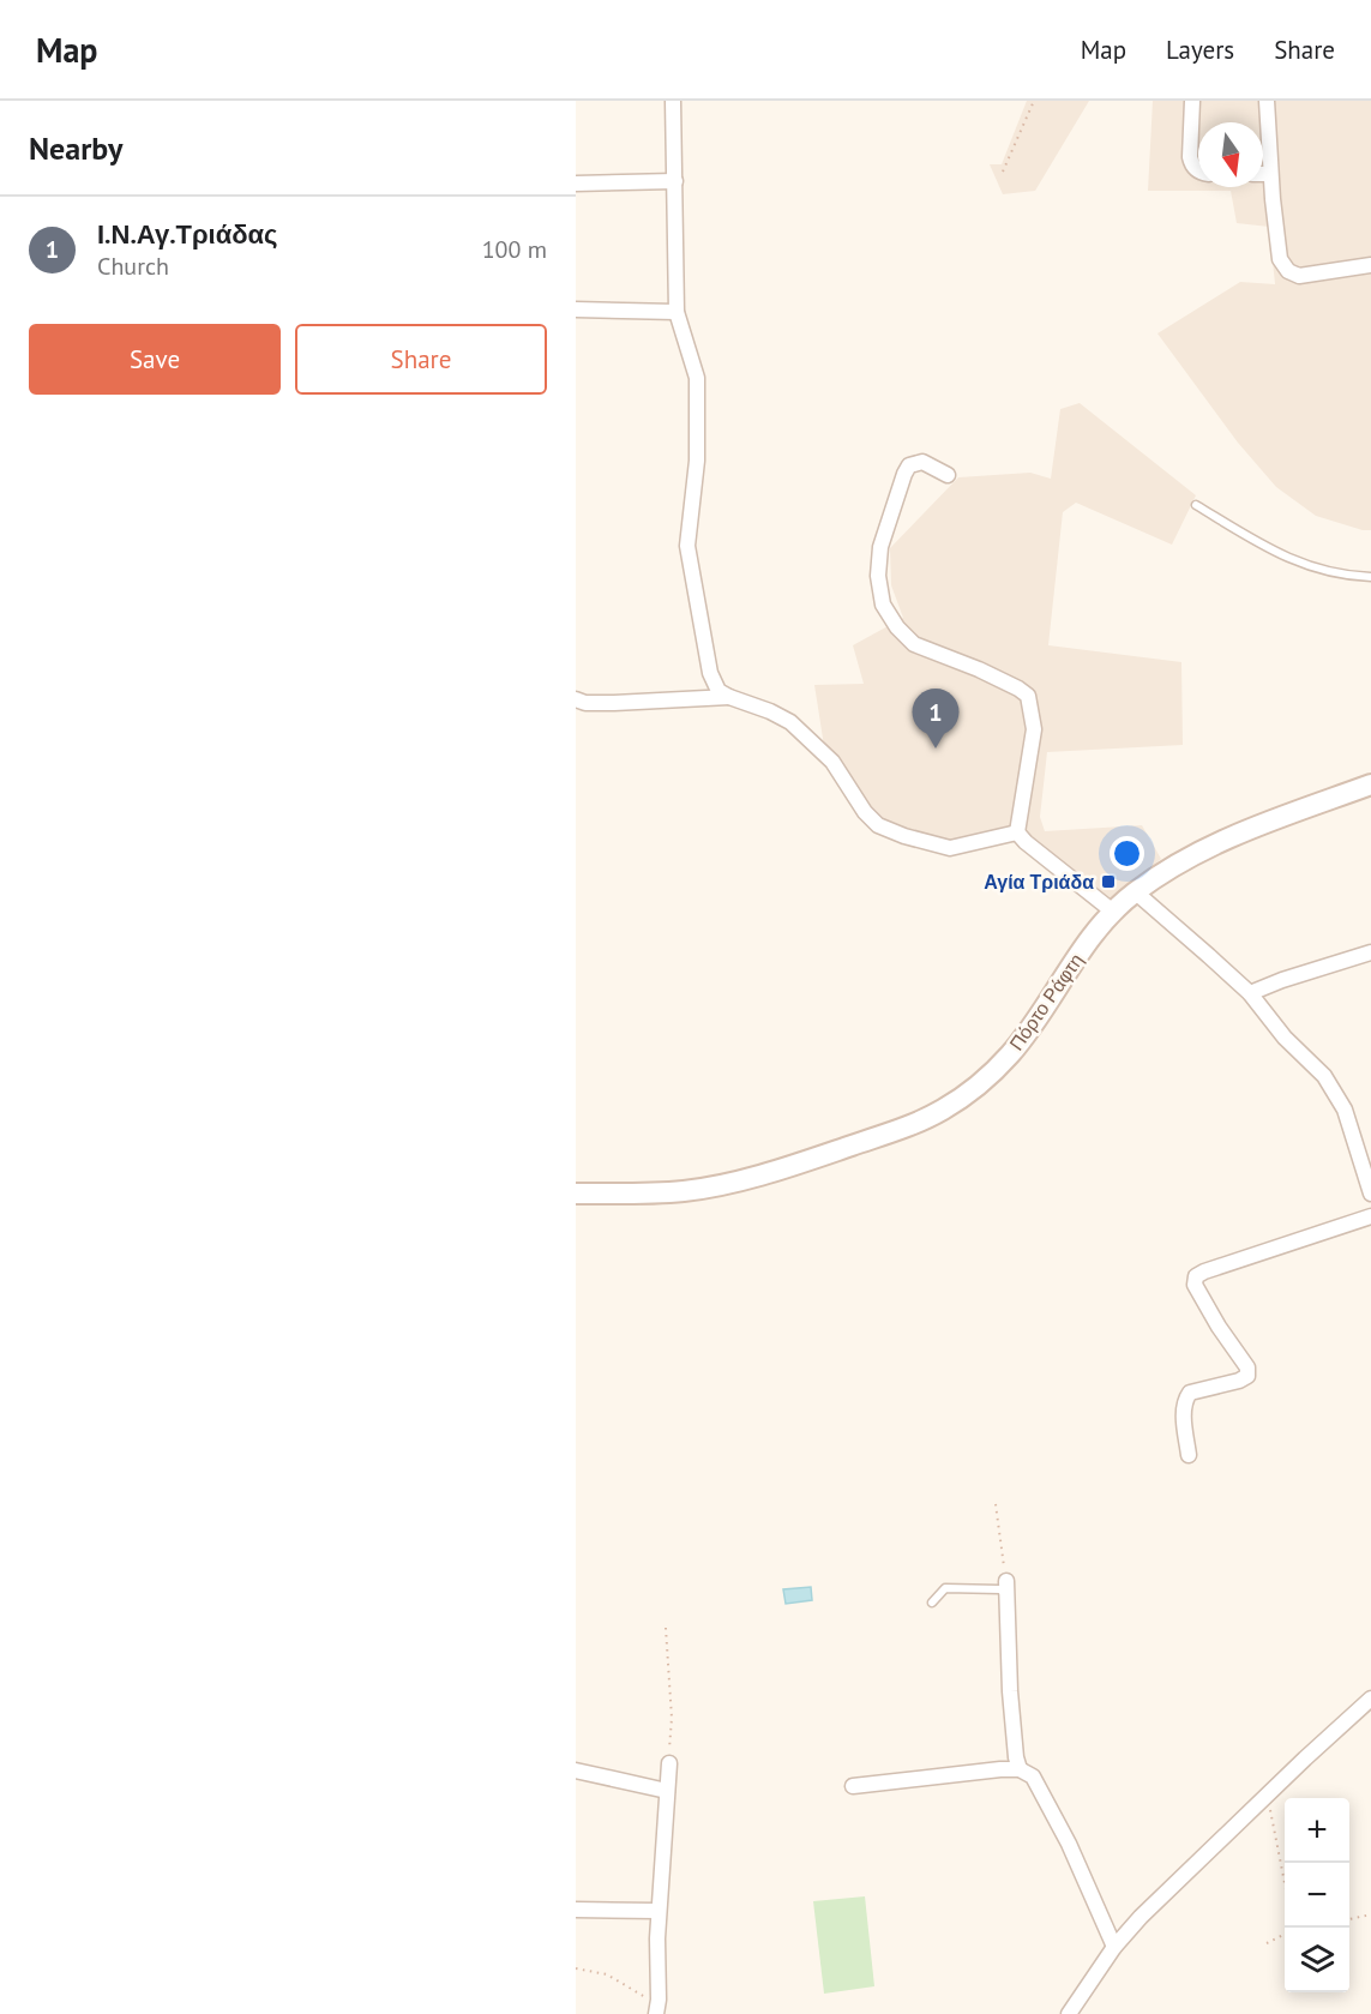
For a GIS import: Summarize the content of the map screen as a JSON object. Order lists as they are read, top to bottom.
{
  "streets": {
    "main road": ["Πόρτο Ράφτη"]
  },
  "places": {
    "transit": ["Αγία Τριάδα"]
  },
  "north": "bottom",
  "page": {
    "header": "Map",
    "nav": ["Map", "Layers", "Share"],
    "heading": "Nearby",
    "list": [
      {
        "mark": "1",
        "name": "Ι.Ν.Αγ.Τριάδας",
        "note": "Church",
        "value": "100 m"
      }
    ],
    "buttons": ["Save", "Share"],
    "pins": "1",
    "map_buttons": ["+", "−"]
  }
}
